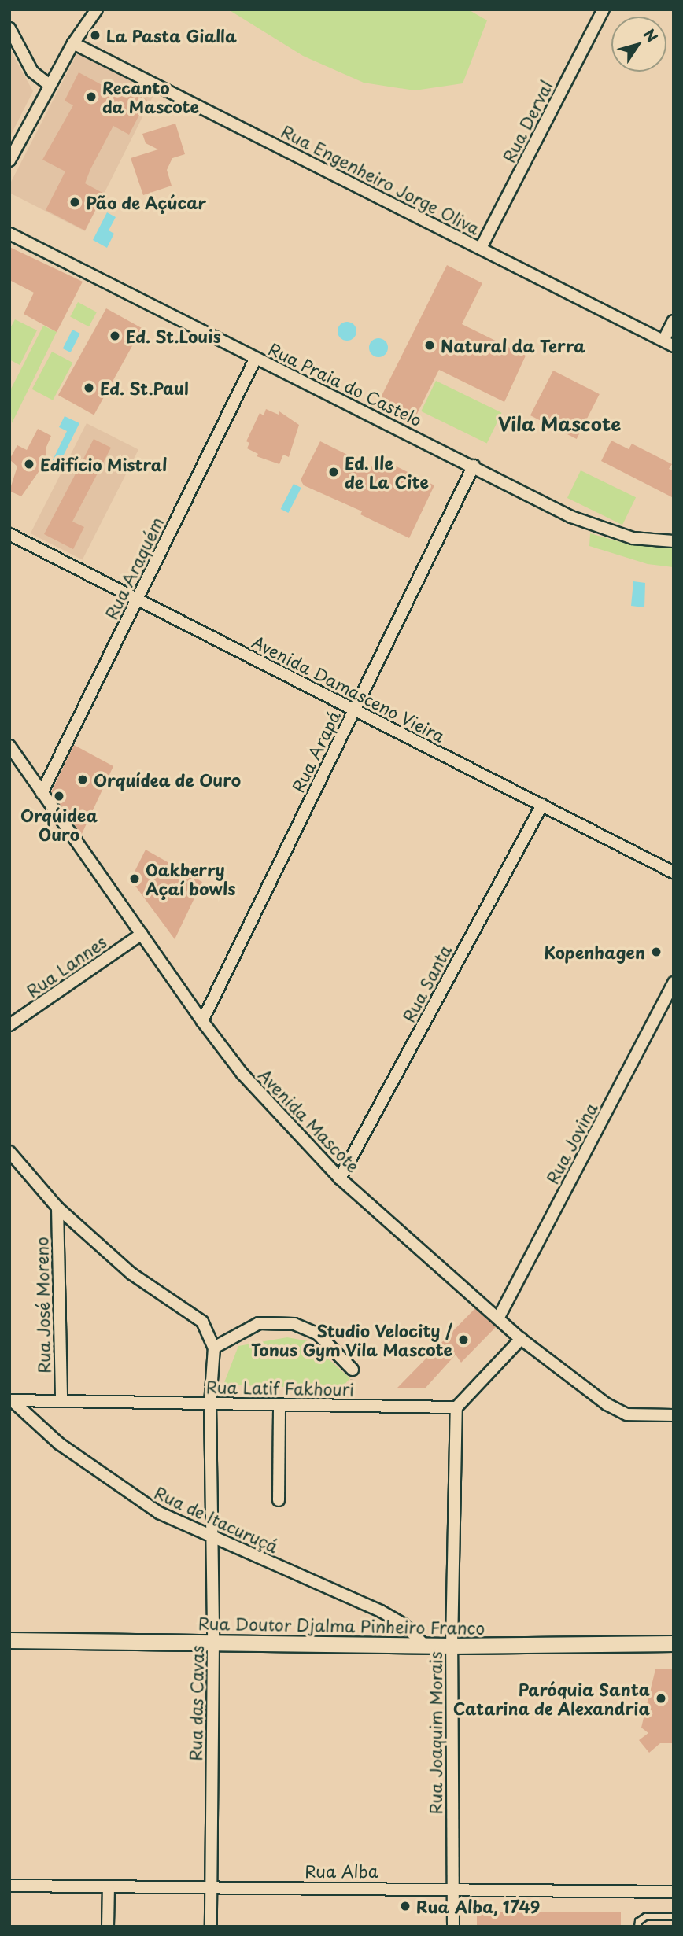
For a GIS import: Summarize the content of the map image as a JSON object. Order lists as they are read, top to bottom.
{
  "streets": {
    "street": [
      "Rua Derval",
      "Rua Engenheiro Jorge Oliva",
      "Rua Praia do Castelo",
      "Rua Araquém",
      "Avenida Damasceno Vieira",
      "Rua Arapá",
      "Rua Lannes",
      "Rua Santa",
      "Avenida Mascote",
      "Rua Jovina",
      "Rua José Moreno",
      "Rua Latif Fakhouri",
      "Rua de Itacuruçá",
      "Rua Doutor Djalma Pinheiro Franco",
      "Rua das Cavas",
      "Rua Joaquim Morais",
      "Rua Alba"
    ]
  },
  "crossings": [
    ["Rua Derval", "Rua Engenheiro Jorge Oliva"],
    ["Rua Praia do Castelo", "Rua Araquém"],
    ["Rua Praia do Castelo", "Rua Arapá"],
    ["Rua Araquém", "Avenida Damasceno Vieira"],
    ["Rua Araquém", "Avenida Mascote"],
    ["Avenida Damasceno Vieira", "Rua Arapá"],
    ["Avenida Damasceno Vieira", "Rua Santa"],
    ["Rua Arapá", "Avenida Mascote"],
    ["Rua Lannes", "Avenida Mascote"],
    ["Rua Santa", "Avenida Mascote"],
    ["Avenida Mascote", "Rua Jovina"],
    ["Rua José Moreno", "Rua Latif Fakhouri"],
    ["Rua Latif Fakhouri", "Rua de Itacuruçá"],
    ["Rua Latif Fakhouri", "Rua das Cavas"],
    ["Rua Latif Fakhouri", "Rua Joaquim Morais"],
    ["Rua de Itacuruçá", "Rua Doutor Djalma Pinheiro Franco"],
    ["Rua de Itacuruçá", "Rua das Cavas"],
    ["Rua Doutor Djalma Pinheiro Franco", "Rua das Cavas"],
    ["Rua Doutor Djalma Pinheiro Franco", "Rua Joaquim Morais"],
    ["Rua das Cavas", "Rua Alba"],
    ["Rua Joaquim Morais", "Rua Alba"]
  ],
  "districts": ["Vila Mascote"],
  "places": [
    "La Pasta Gialla",
    "Recanto da Mascote",
    "Pão de Açúcar",
    "Ed. St.Louis",
    "Natural da Terra",
    "Ed. St.Paul",
    "Edifício Mistral",
    "Ed. Ile de La Cite",
    "Orquídea de Ouro",
    "Orqúidea Ouro",
    "Oakberry Açaí bowls",
    "Kopenhagen",
    "Studio Velocity / Tonus Gym Vila Mascote",
    "Paróquia Santa Catarina de Alexandria",
    "Rua Alba, 1749"
  ],
  "north": "top right"
}
